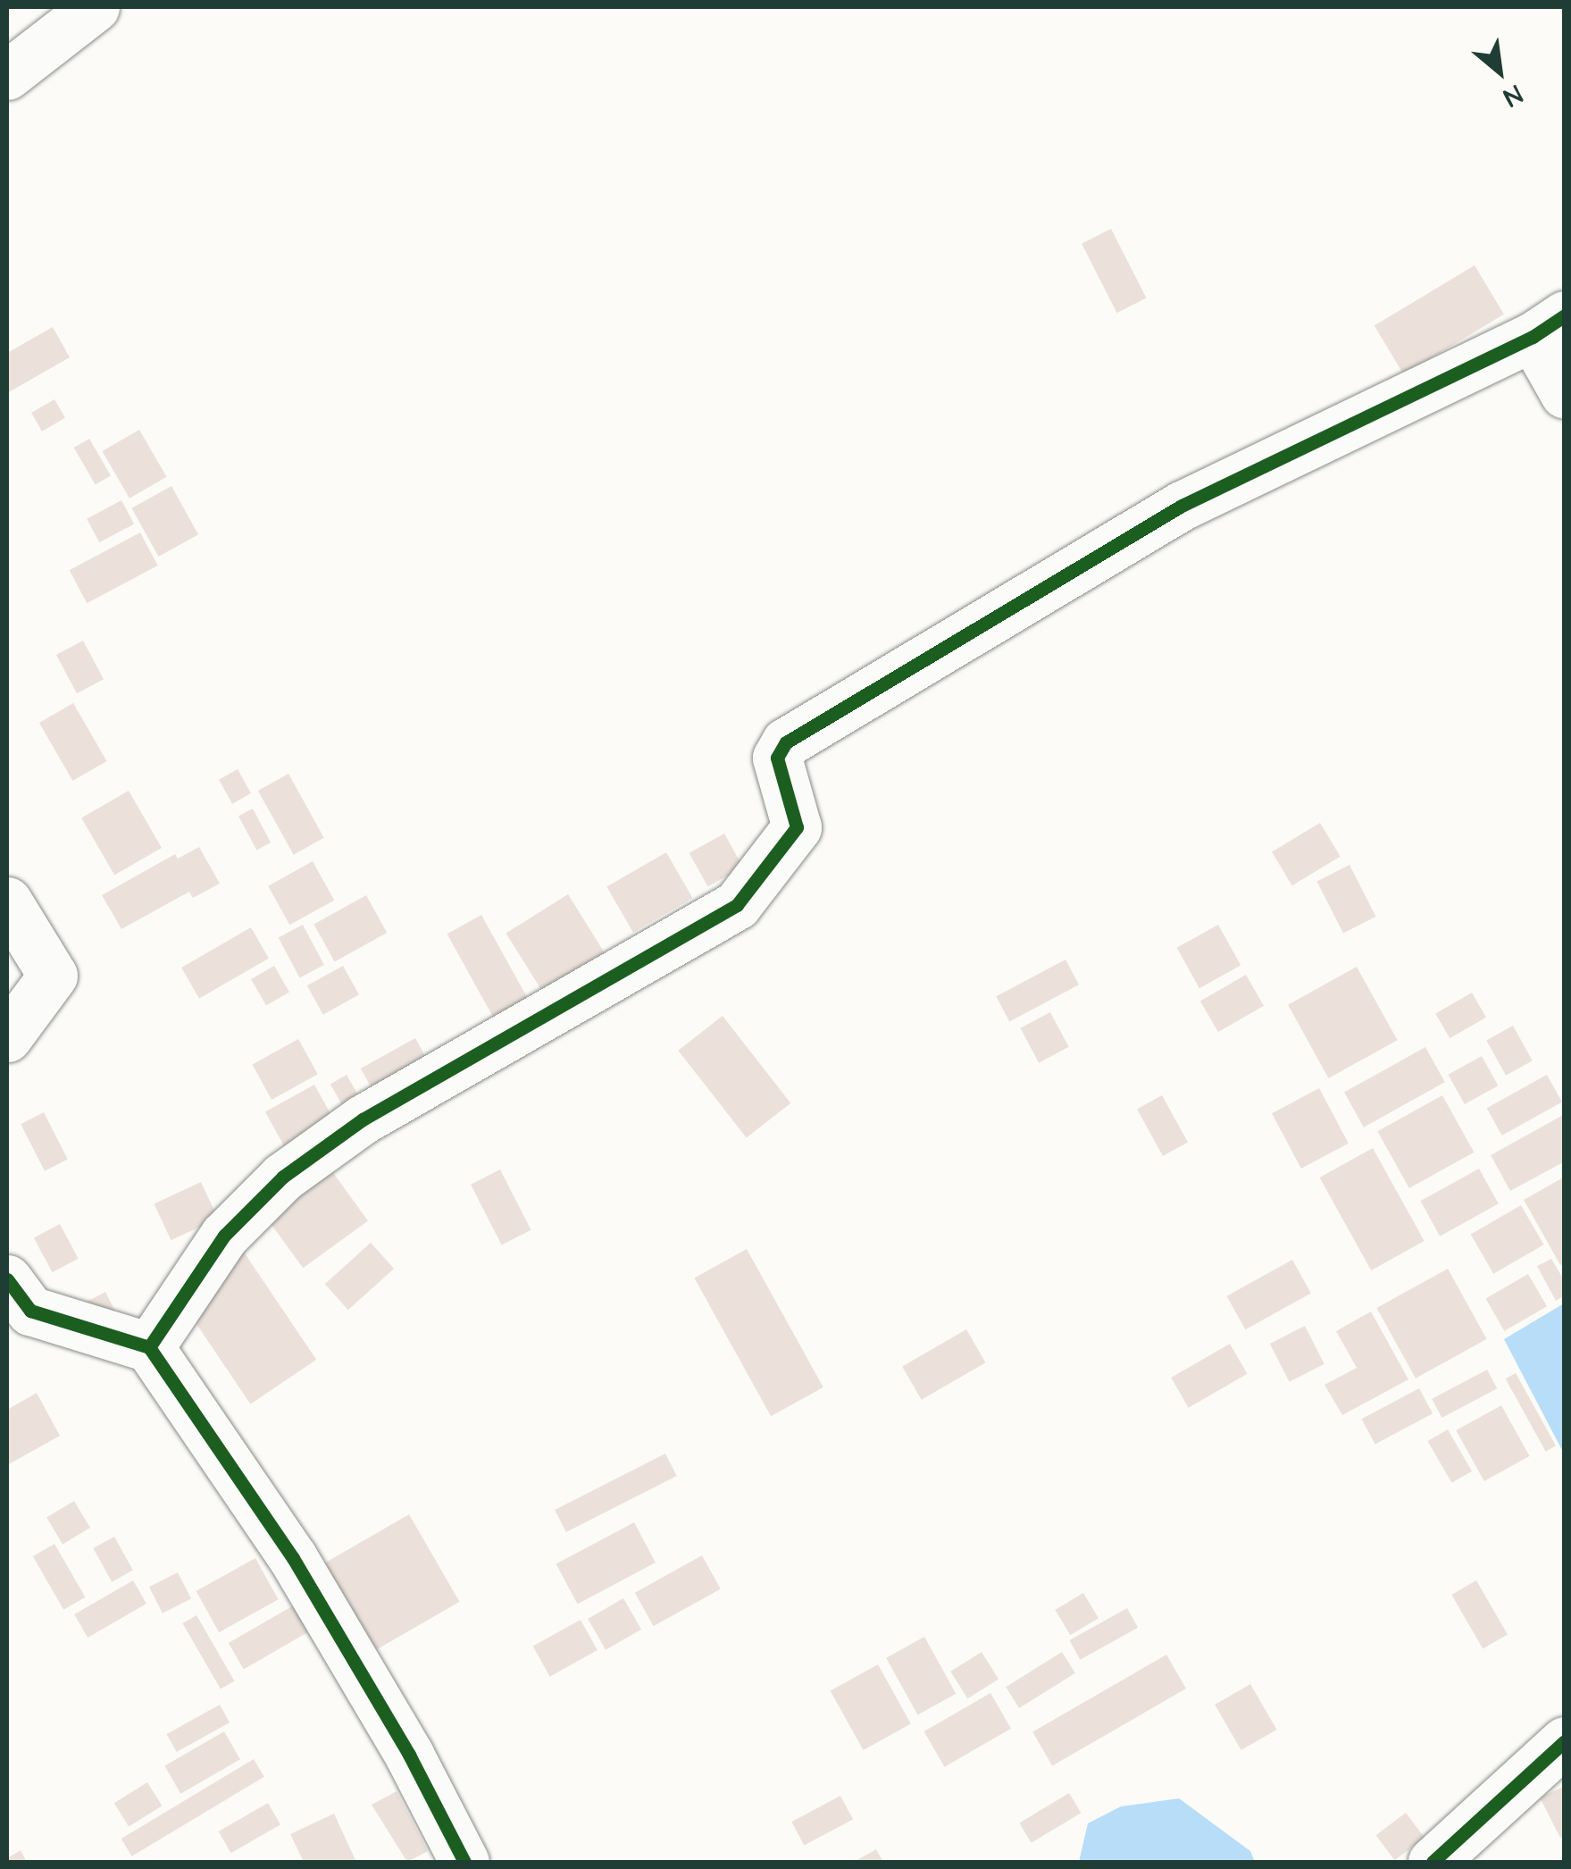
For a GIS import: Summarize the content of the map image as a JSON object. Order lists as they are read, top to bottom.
{
  "north": "bottom right"
}
